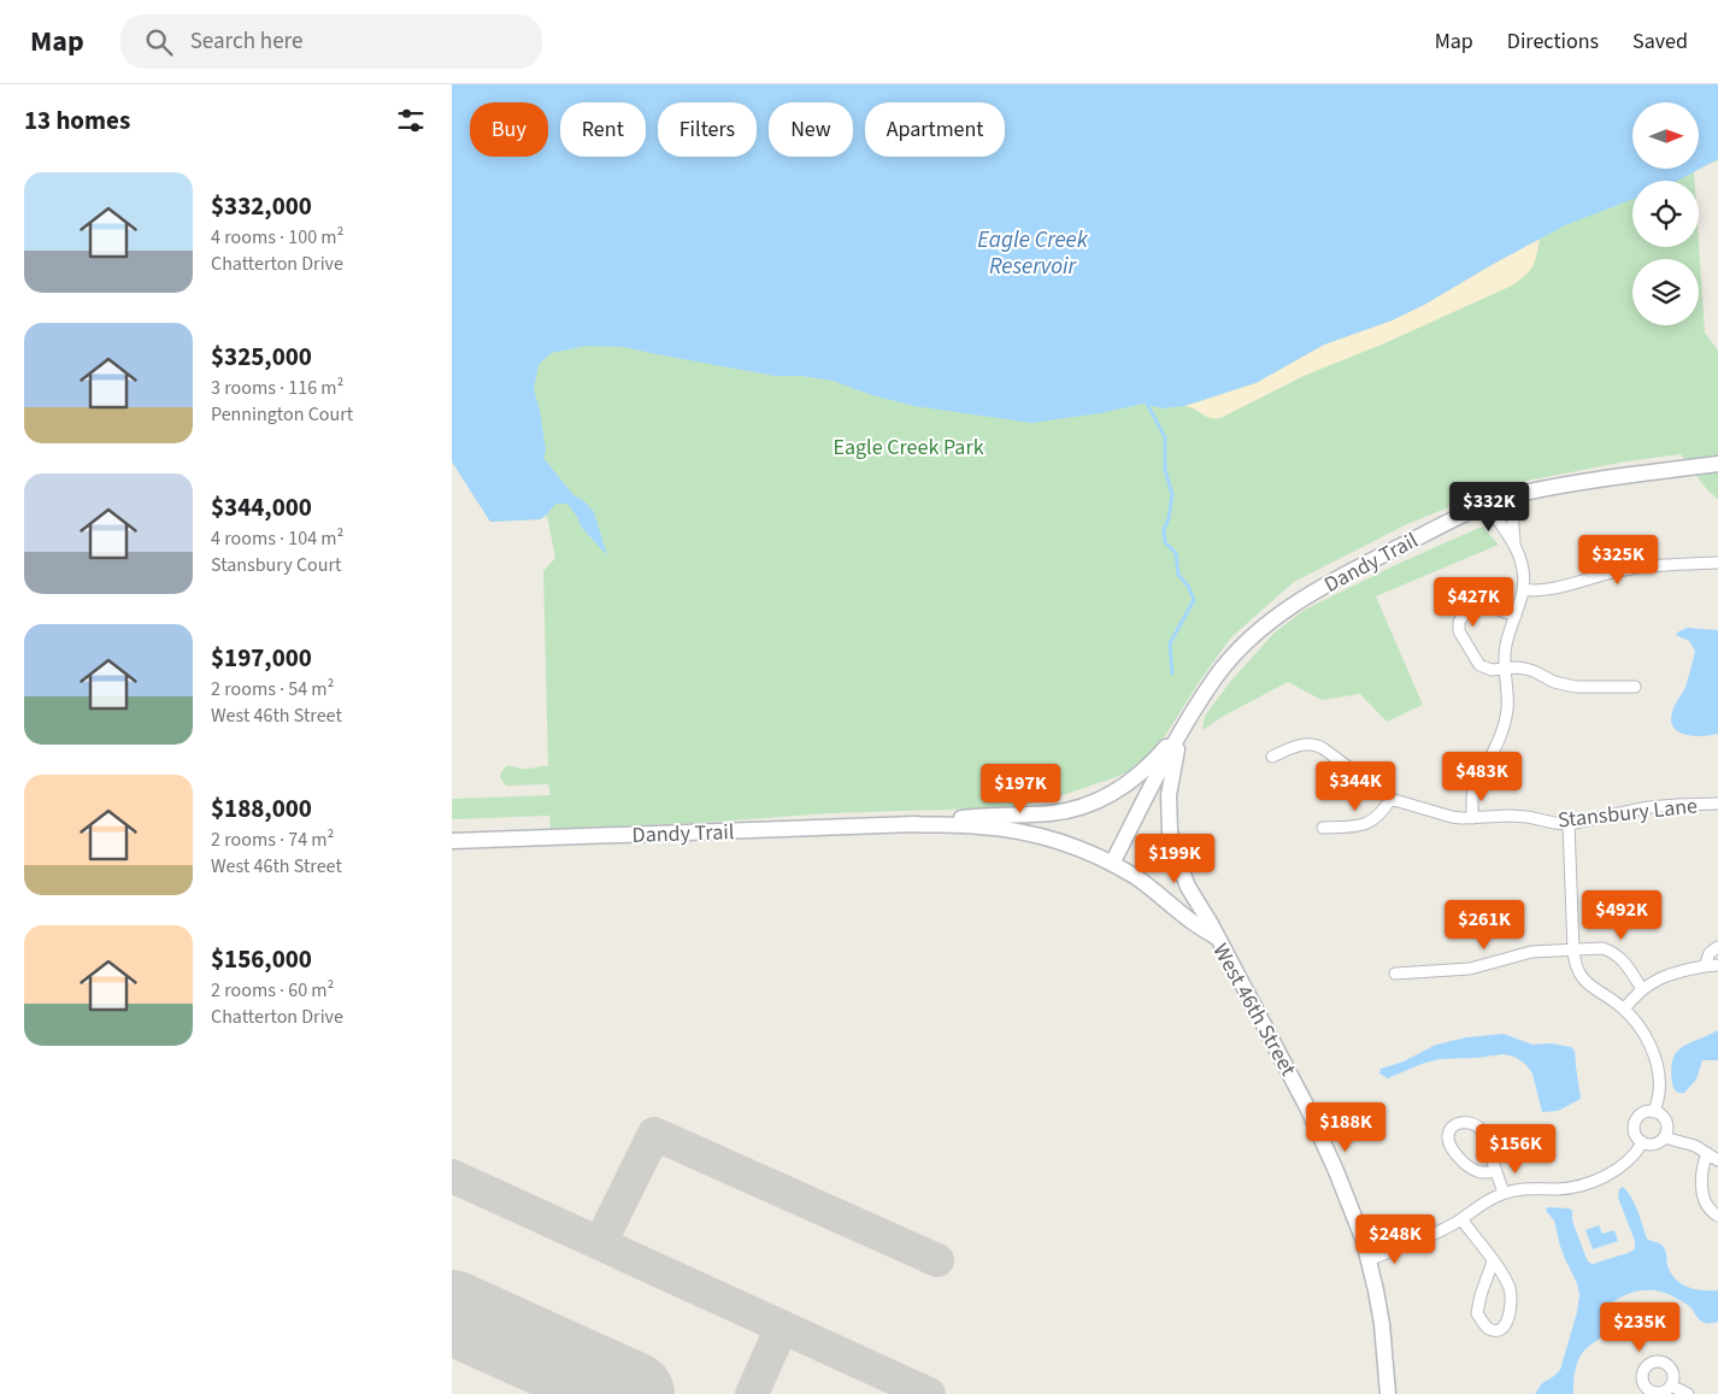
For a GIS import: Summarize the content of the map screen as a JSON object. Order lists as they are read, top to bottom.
{
  "streets": {
    "street": ["Dandy Trail", "Stansbury Lane", "West 46th Street"]
  },
  "crossings": [
    ["Dandy Trail", "West 46th Street"]
  ],
  "water": ["Eagle Creek Reservoir"],
  "parks": ["Eagle Creek Park"],
  "north": "right",
  "page": {
    "header": "Map",
    "search": "Search here",
    "nav": ["Map", "Directions", "Saved"],
    "heading": "13 homes",
    "chip": [
      "Buy",
      "Rent",
      "Filters",
      "New",
      "Apartment"
    ],
    "list": [
      {
        "name": "$332,000",
        "note": "4 rooms · 100 m² · Chatterton Drive"
      },
      {
        "name": "$325,000",
        "note": "3 rooms · 116 m² · Pennington Court"
      },
      {
        "name": "$344,000",
        "note": "4 rooms · 104 m² · Stansbury Court"
      },
      {
        "name": "$197,000",
        "note": "2 rooms · 54 m² · West 46th Street"
      },
      {
        "name": "$188,000",
        "note": "2 rooms · 74 m² · West 46th Street"
      },
      {
        "name": "$156,000",
        "note": "2 rooms · 60 m² · Chatterton Drive"
      }
    ],
    "price": [
      "$332K",
      "$325K",
      "$427K",
      "$483K",
      "$344K",
      "$197K",
      "$199K",
      "$492K",
      "$261K",
      "$188K",
      "$156K",
      "$248K",
      "$235K"
    ]
  }
}
